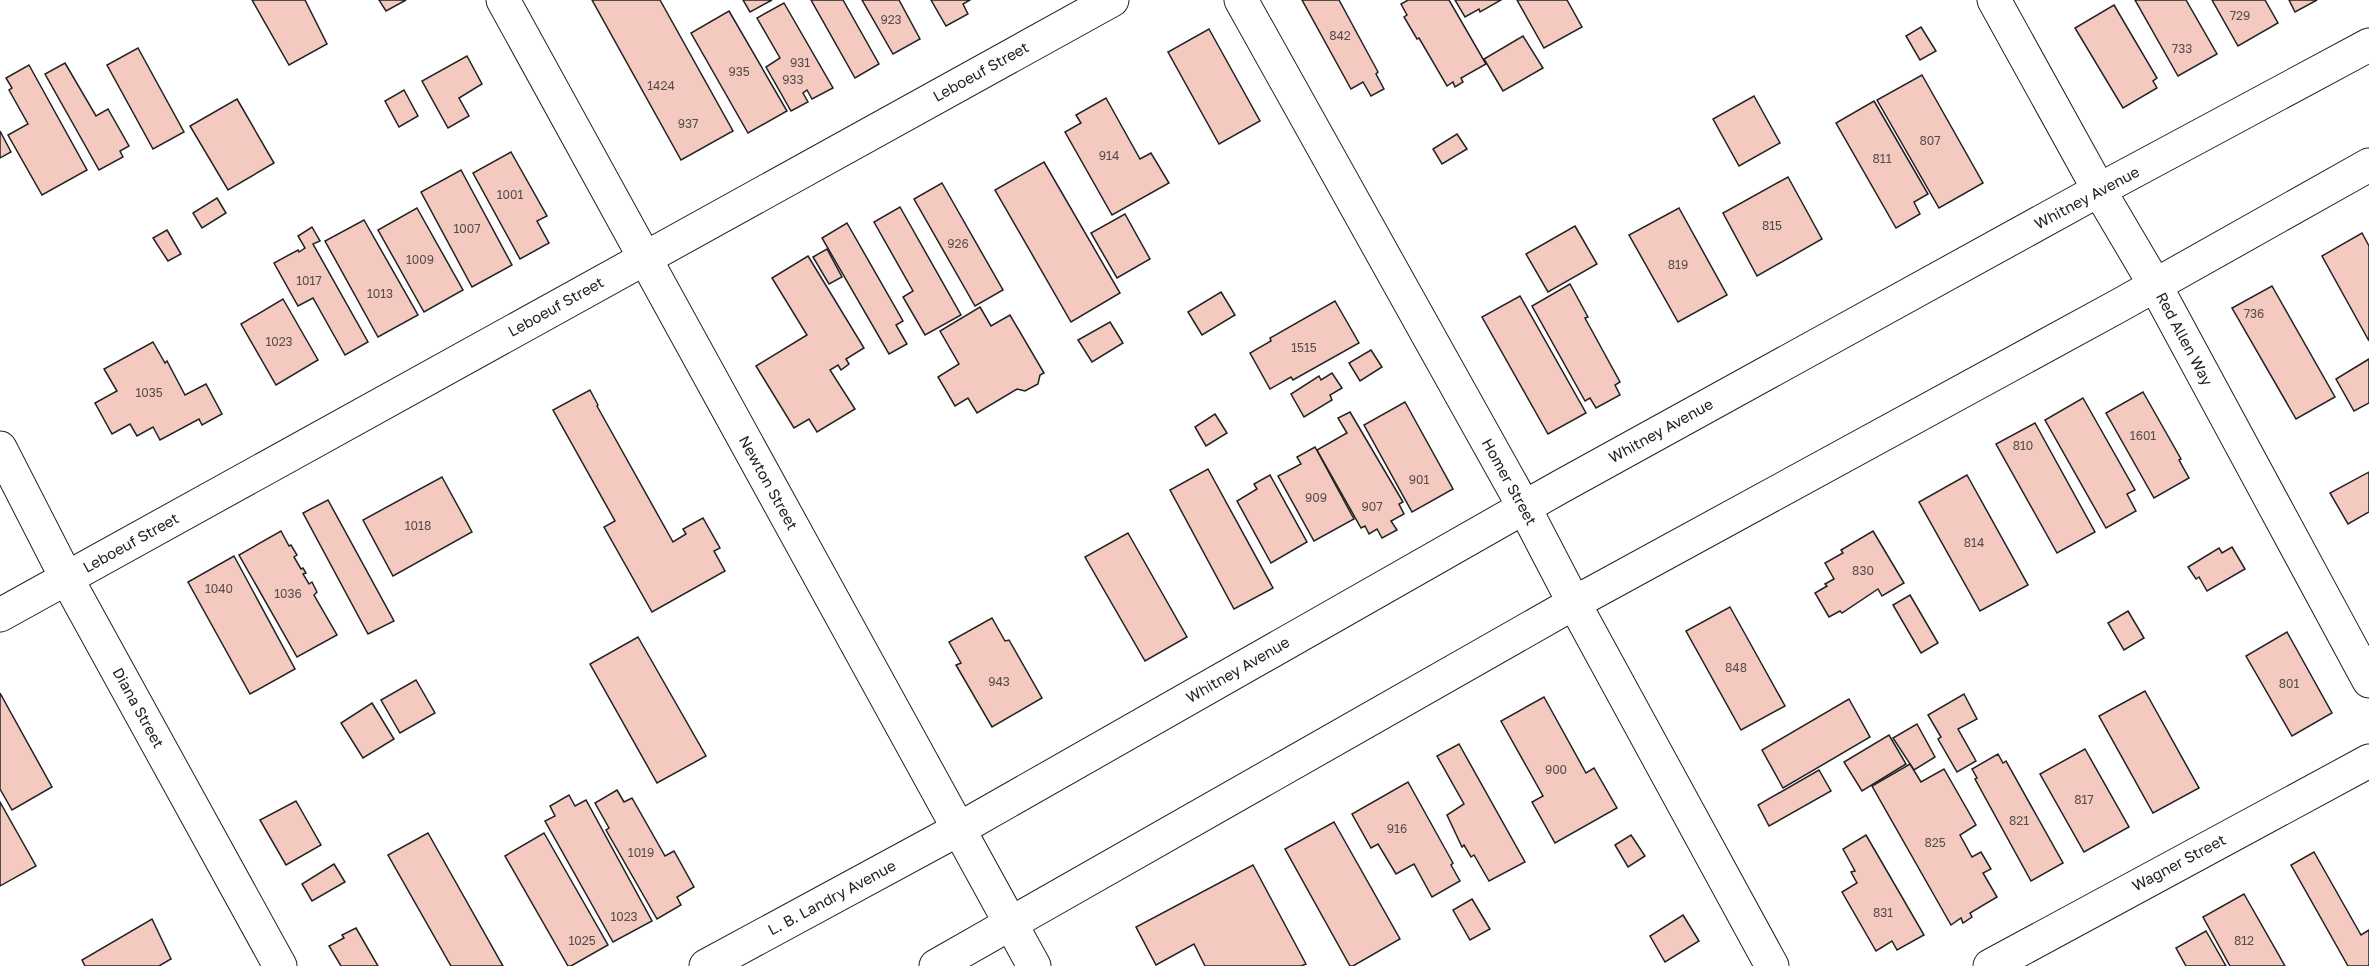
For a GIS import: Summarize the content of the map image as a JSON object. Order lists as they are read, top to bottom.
{
  "streets": {
    "street": [
      "Leboeuf Street",
      "Whitney Avenue",
      "Red Allen Way",
      "Homer Street",
      "Newton Street",
      "Diana Street",
      "Wagner Street",
      "L. B. Landry Avenue"
    ]
  },
  "crossings": [
    ["Leboeuf Street", "Newton Street"],
    ["Leboeuf Street", "Diana Street"],
    ["Whitney Avenue", "Red Allen Way"],
    ["Whitney Avenue", "Homer Street"],
    ["Whitney Avenue", "Newton Street"],
    ["Whitney Avenue", "L. B. Landry Avenue"],
    ["Newton Street", "L. B. Landry Avenue"]
  ],
  "house_numbers": [
    "729",
    "923",
    "842",
    "733",
    "931",
    "935",
    "933",
    "1424",
    "937",
    "807",
    "914",
    "811",
    "1001",
    "815",
    "1007",
    "926",
    "1009",
    "819",
    "1017",
    "1013",
    "736",
    "1023",
    "1515",
    "1035",
    "1601",
    "810",
    "901",
    "909",
    "907",
    "1018",
    "814",
    "830",
    "1040",
    "1036",
    "848",
    "943",
    "801",
    "900",
    "817",
    "821",
    "916",
    "825",
    "1019",
    "831",
    "1023",
    "1025",
    "812"
  ]
}
